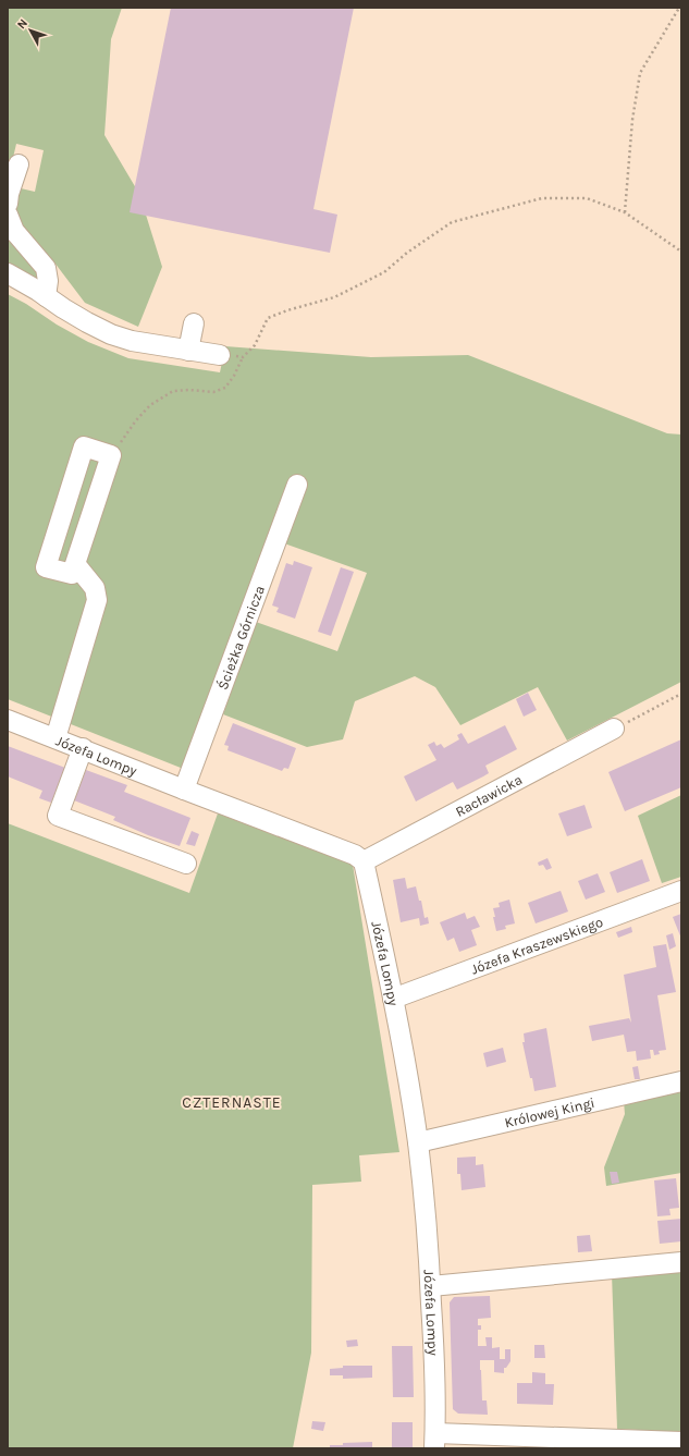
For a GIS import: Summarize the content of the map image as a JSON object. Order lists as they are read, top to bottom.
{
  "streets": {
    "street": [
      "Ścieżka Górnicza",
      "Józefa Lompy",
      "Racławicka",
      "Józefa Kraszewskiego",
      "Królowej Kingi"
    ]
  },
  "crossings": [
    ["Ścieżka Górnicza", "Józefa Lompy"],
    ["Józefa Lompy", "Racławicka"],
    ["Józefa Lompy", "Józefa Kraszewskiego"],
    ["Józefa Lompy", "Królowej Kingi"]
  ],
  "districts": ["CZTERNASTE"],
  "north": "top left"
}
